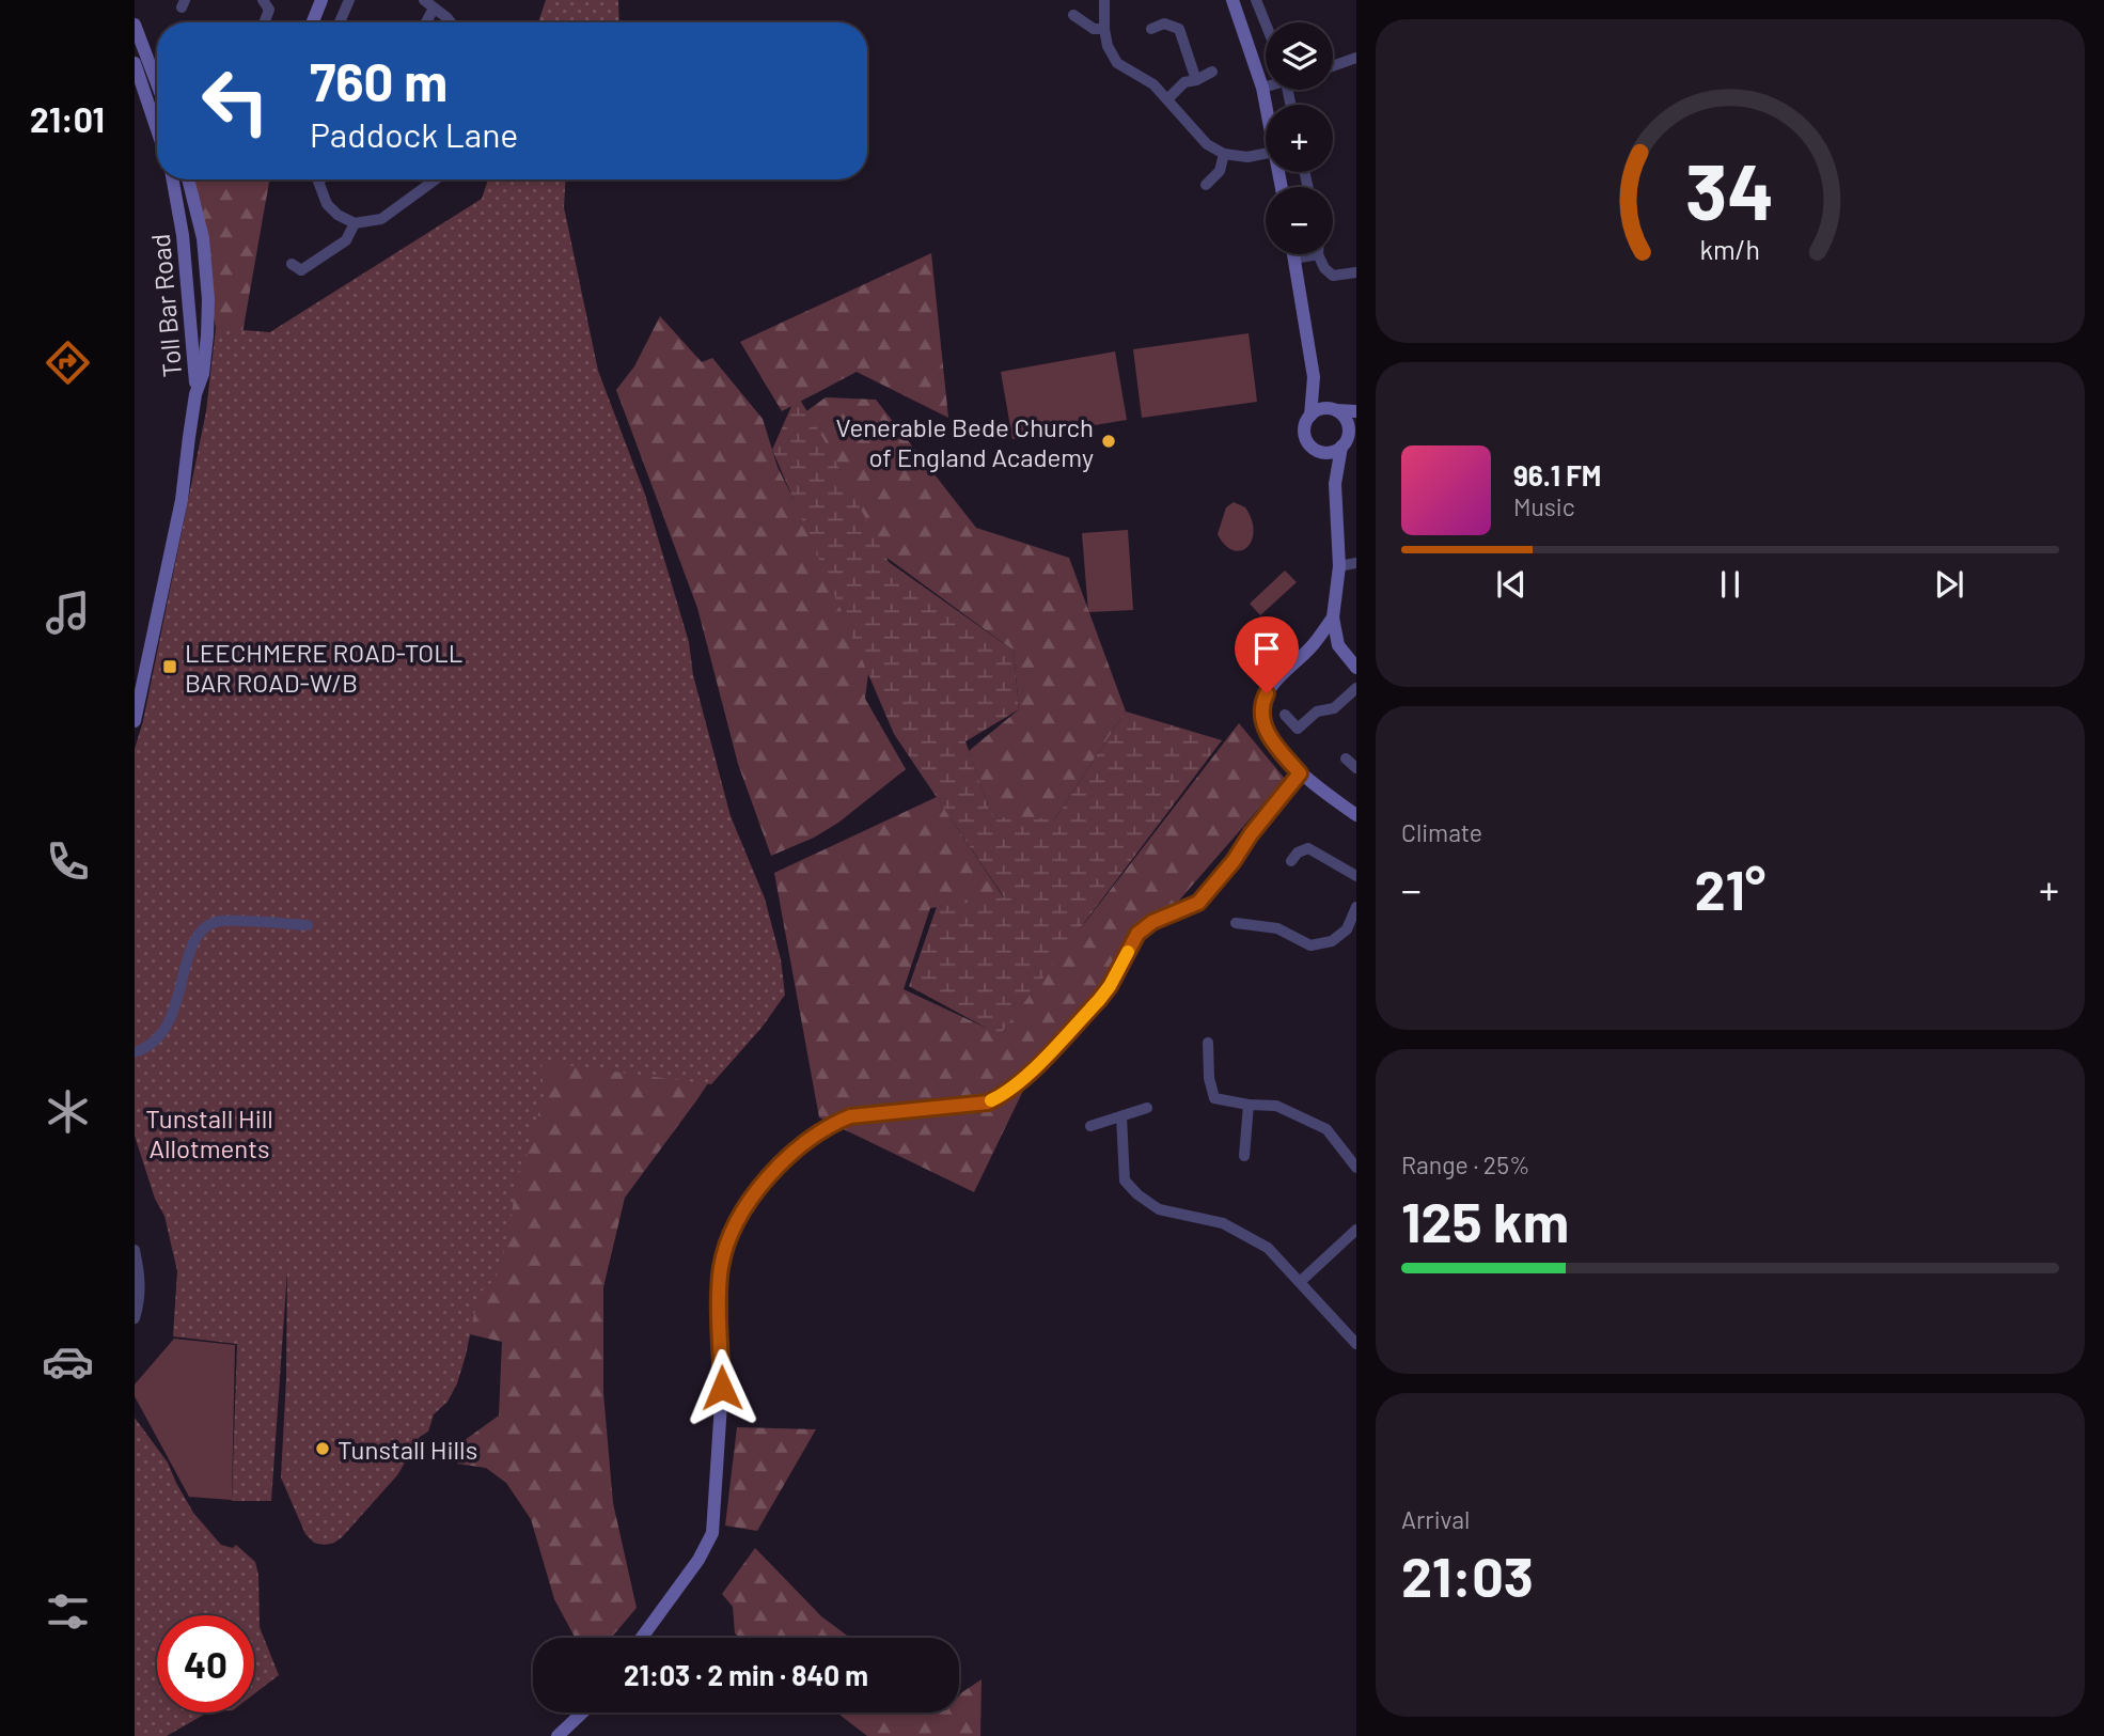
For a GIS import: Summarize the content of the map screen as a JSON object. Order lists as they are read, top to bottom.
{
  "streets": {
    "main road": ["Toll Bar Road"]
  },
  "parks": ["Tunstall Hill Allotments"],
  "places": {
    "other": ["Venerable Bede Church of England Academy", "Tunstall Hills"],
    "transit": ["LEECHMERE ROAD-TOLL BAR ROAD-W/B"]
  },
  "page": {
    "tabs": "21:01",
    "map_buttons": ["+", "−"],
    "turn": ["760 m", "Paddock Lane"],
    "song": ["96.1 FM", "Music"],
    "tile": [
      "Climate",
      ["Range · 25%", "125 km"],
      ["Arrival", "21:03"]
    ],
    "heat": ["−", "21°", "+"],
    "limit": "40",
    "trip": "21:03 · 2 min · 840 m",
    "gauge": ["34", "km/h"]
  }
}
